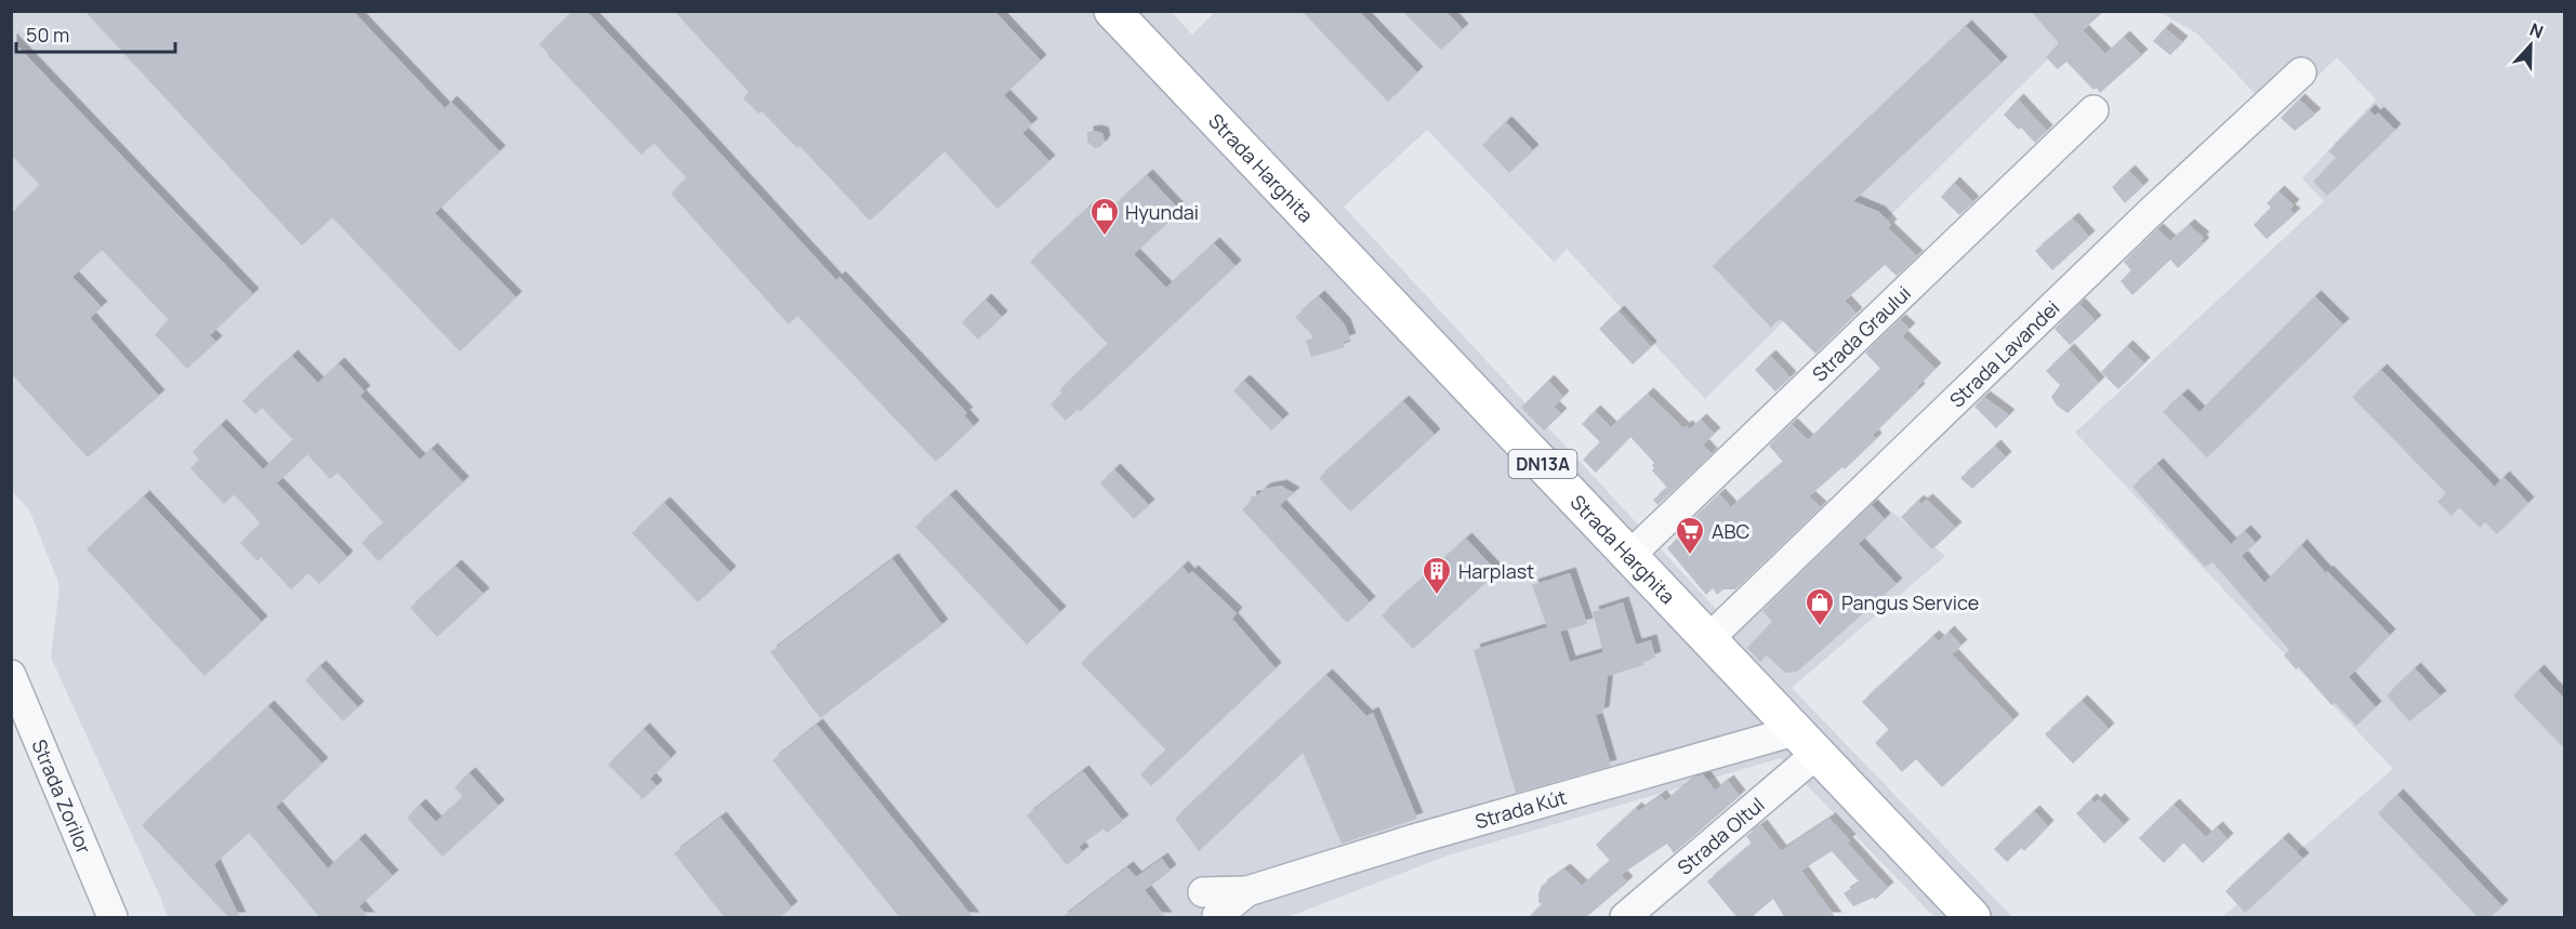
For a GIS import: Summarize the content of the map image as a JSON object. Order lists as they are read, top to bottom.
{
  "streets": {
    "main road": ["Strada Harghita", "DN13A"],
    "street": [
      "Strada Graului",
      "Strada Lavandei",
      "Strada Zorilor",
      "Strada Kút",
      "Strada Oltul"
    ]
  },
  "crossings": [
    ["Strada Harghita", "Strada Graului"],
    ["Strada Harghita", "Strada Lavandei"],
    ["Strada Harghita", "Strada Kút"],
    ["Strada Harghita", "Strada Oltul"],
    ["Strada Kút", "Strada Oltul"]
  ],
  "places": {
    "shop": ["Hyundai", "Pangus Service"],
    "supermarket": ["ABC"],
    "building": ["Harplast"]
  },
  "scale_bar": "50 m",
  "north": "top"
}
